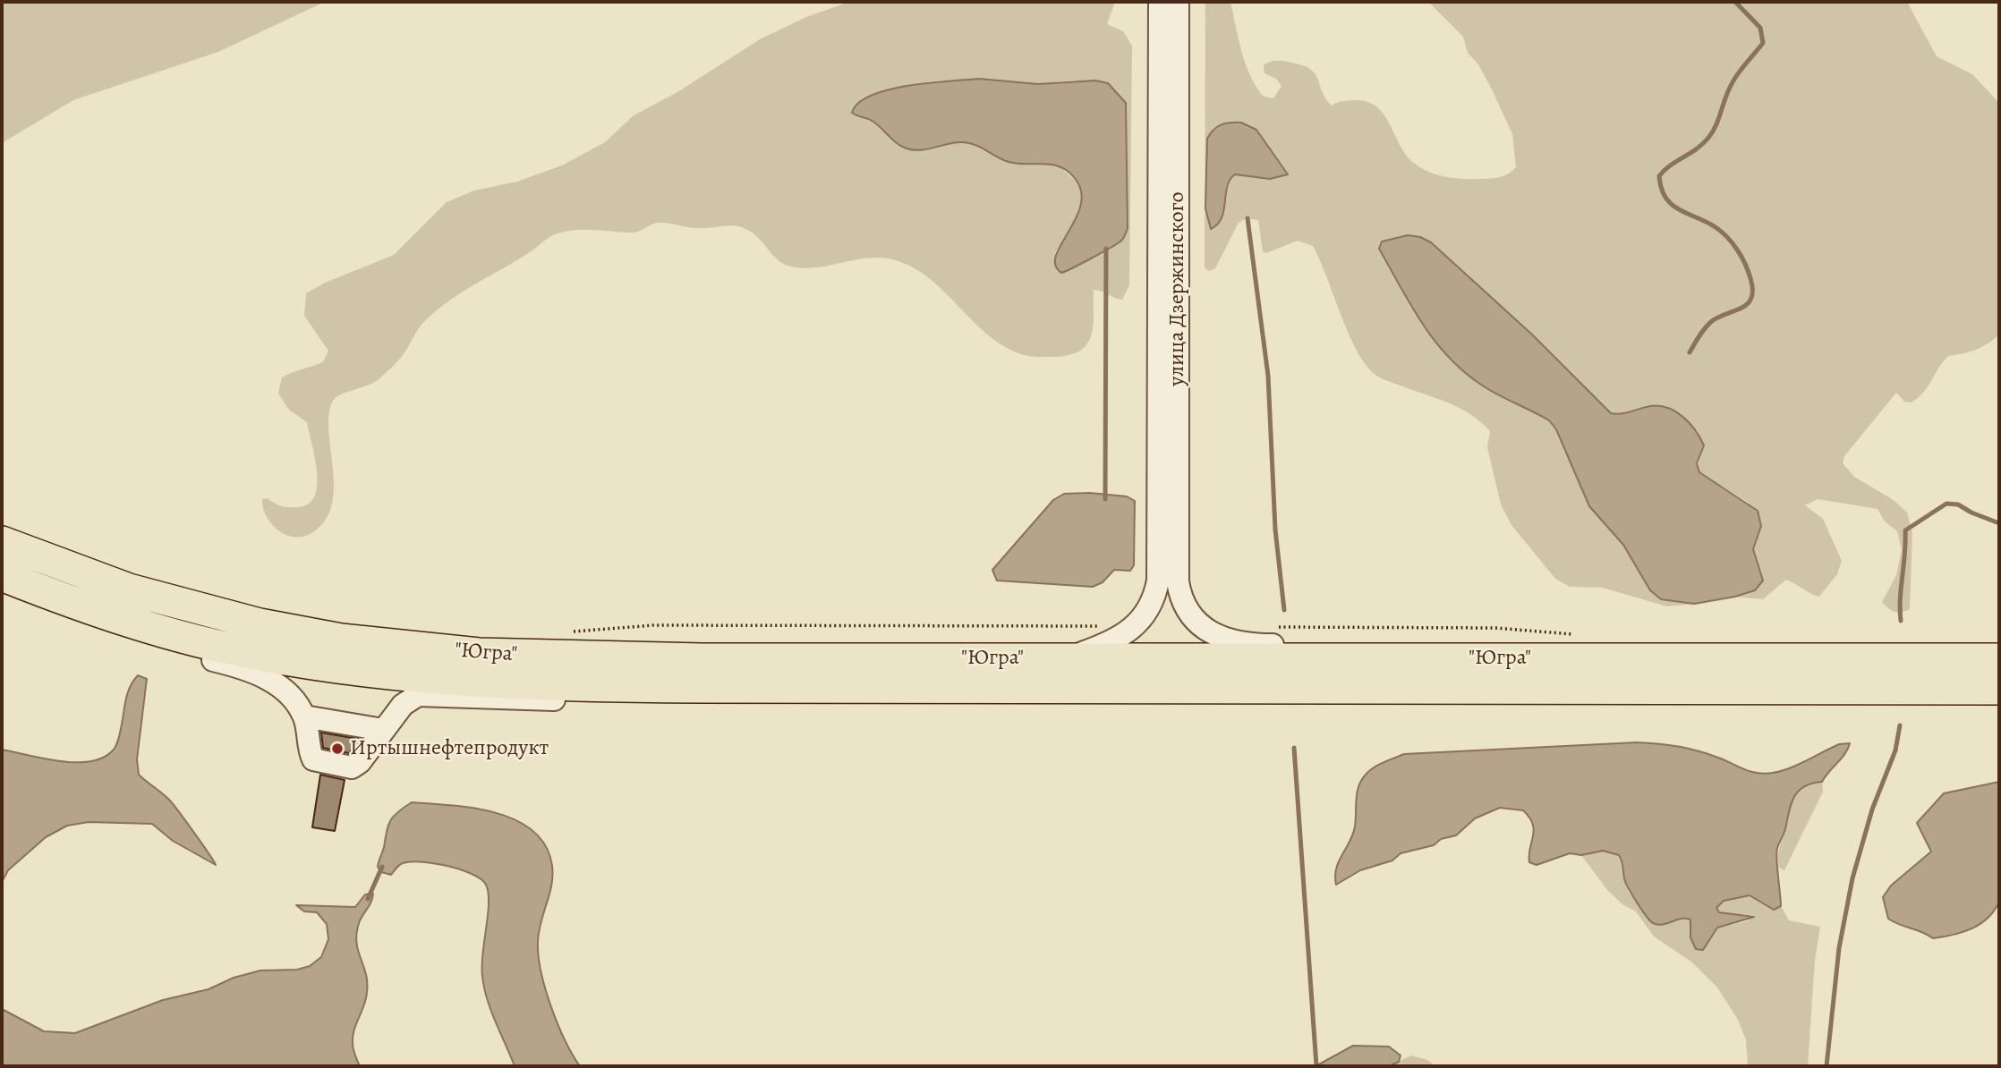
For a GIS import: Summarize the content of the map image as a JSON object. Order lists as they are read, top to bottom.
{
  "streets": {
    "highway": ["\"Югра\""],
    "street": ["улица Дзержинского"]
  },
  "places": ["Иртышнефтепродукт"]
}
